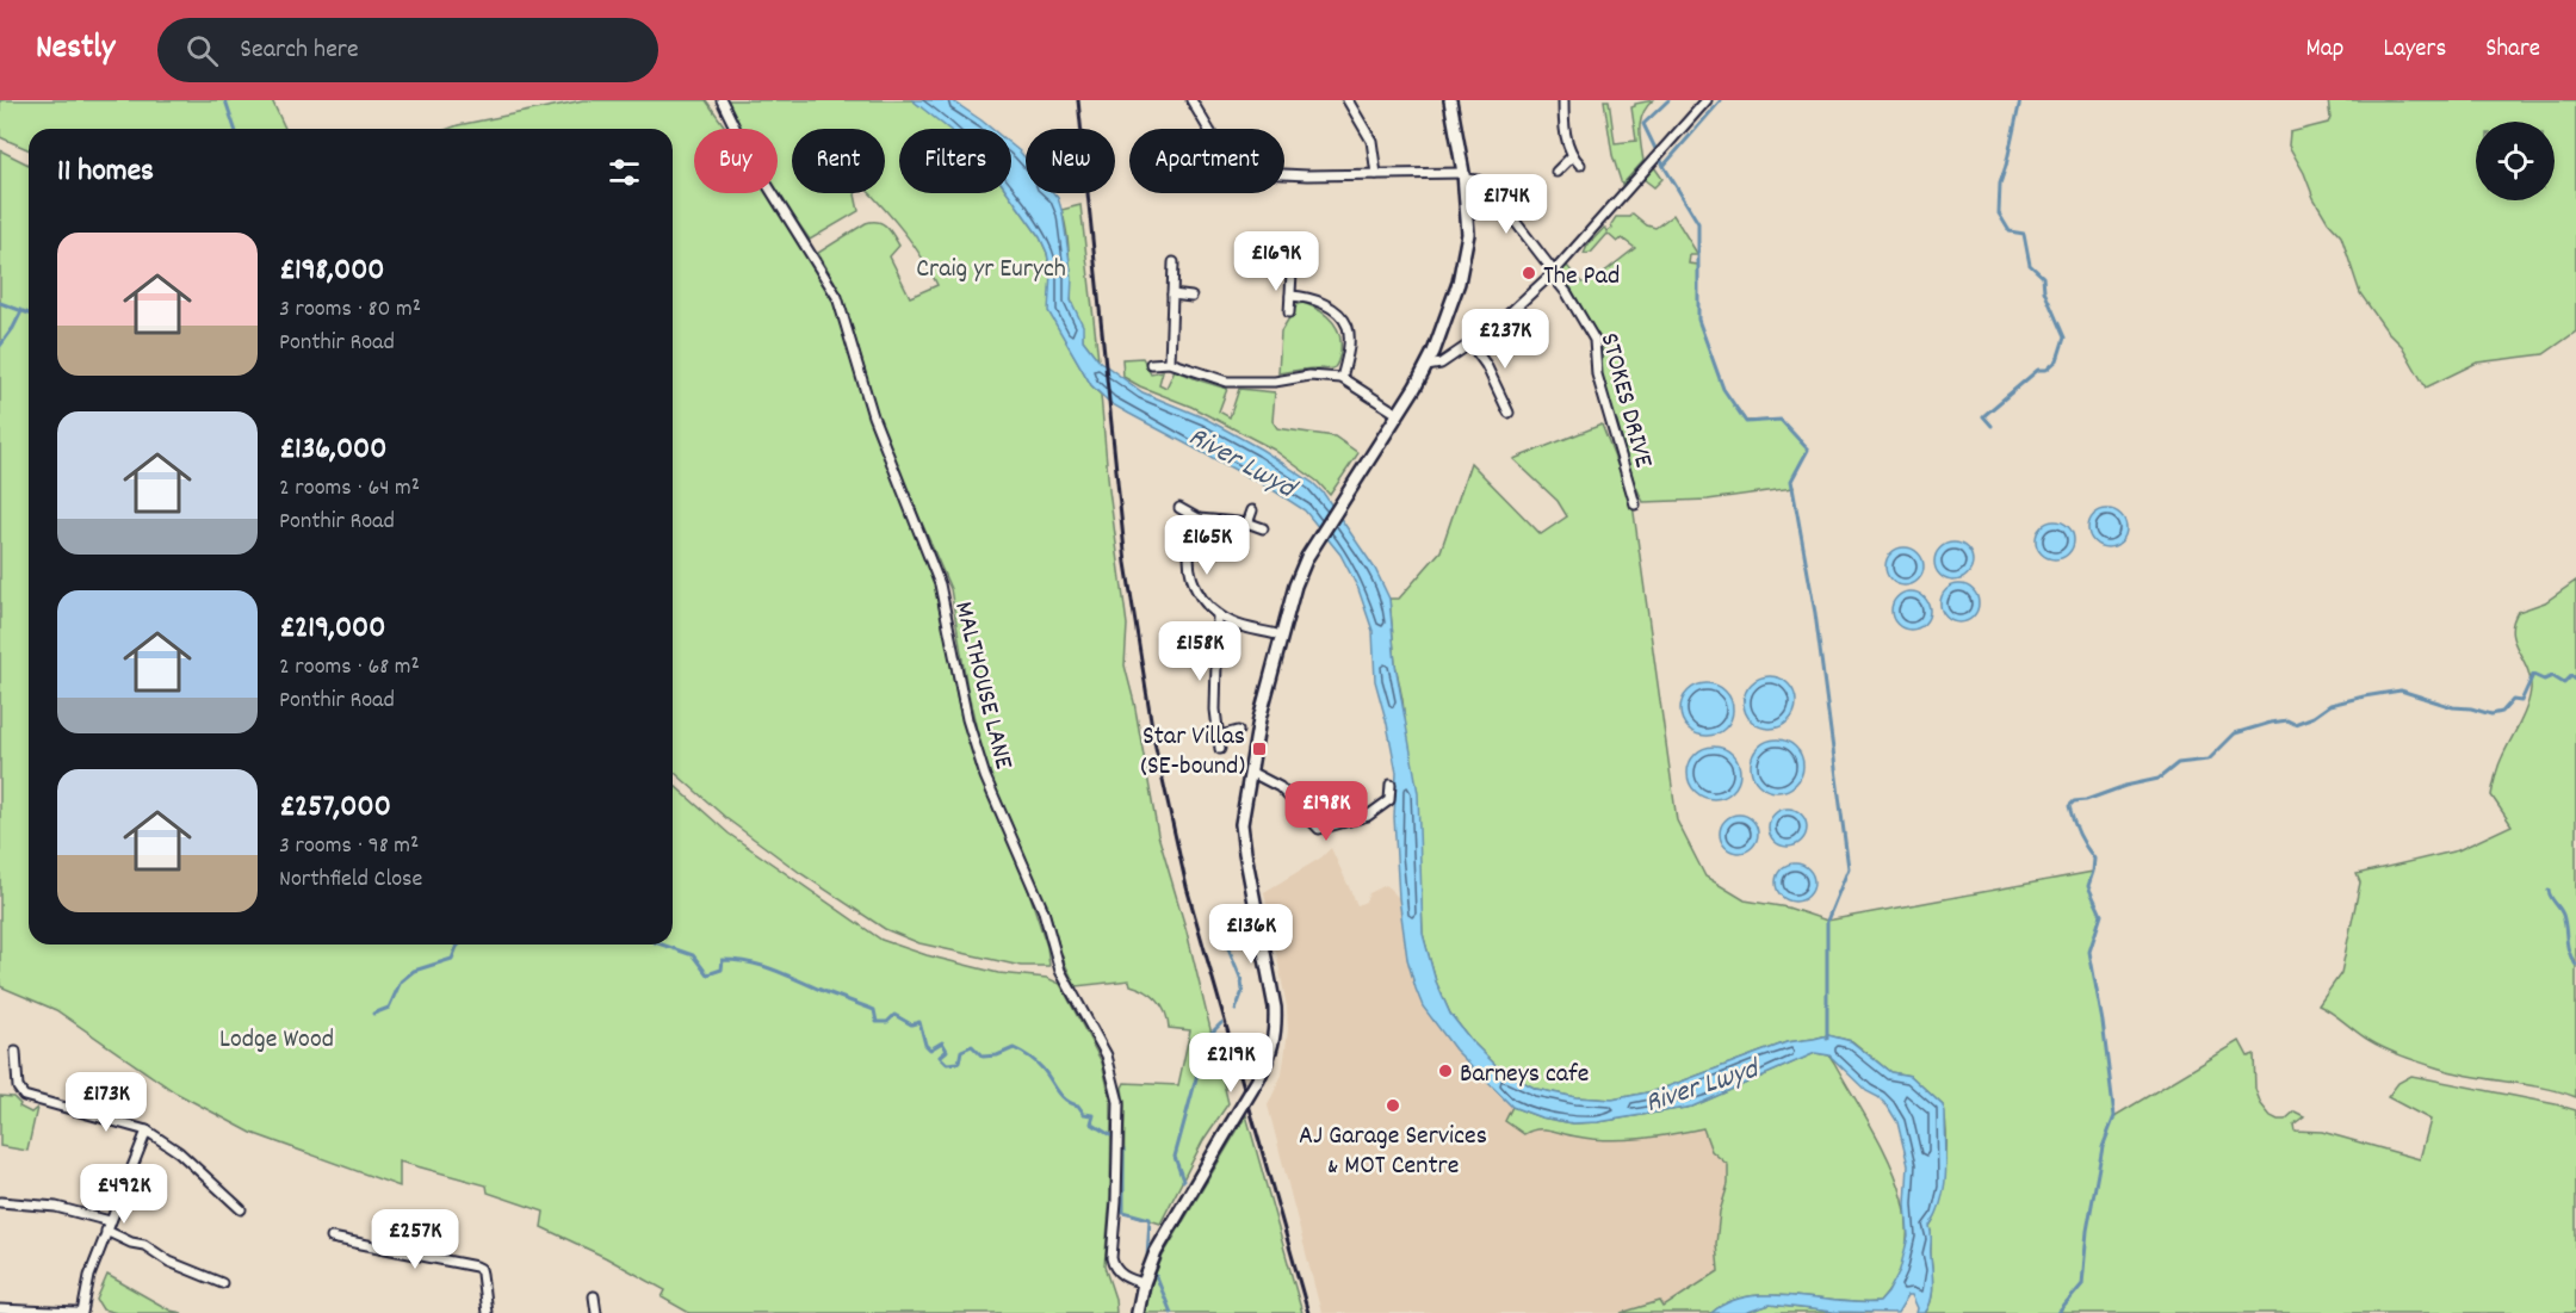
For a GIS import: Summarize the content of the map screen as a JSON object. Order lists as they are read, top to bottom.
{
  "streets": {
    "street": ["STOKES DRIVE", "MALTHOUSE LANE"]
  },
  "water": ["River Lwyd"],
  "parks": ["Craig yr Eurych", "Lodge Wood"],
  "places": {
    "other": ["The Pad", "Barneys cafe", "AJ Garage Services & MOT Centre"],
    "transit": ["Star Villas (SE-bound)"]
  },
  "page": {
    "header": "Nestly",
    "search": "Search here",
    "nav": ["Map", "Layers", "Share"],
    "chip": [
      "Buy",
      "Rent",
      "Filters",
      "New",
      "Apartment"
    ],
    "heading": "11 homes",
    "price": [
      "£174K",
      "£169K",
      "£237K",
      "£165K",
      "£158K",
      "£198K",
      "£136K",
      "£219K",
      "£173K",
      "£492K",
      "£257K"
    ],
    "list": [
      {
        "name": "£198,000",
        "note": "3 rooms · 80 m² · Ponthir Road"
      },
      {
        "name": "£136,000",
        "note": "2 rooms · 64 m² · Ponthir Road"
      },
      {
        "name": "£219,000",
        "note": "2 rooms · 68 m² · Ponthir Road"
      },
      {
        "name": "£257,000",
        "note": "3 rooms · 98 m² · Northfield Close"
      }
    ]
  }
}
